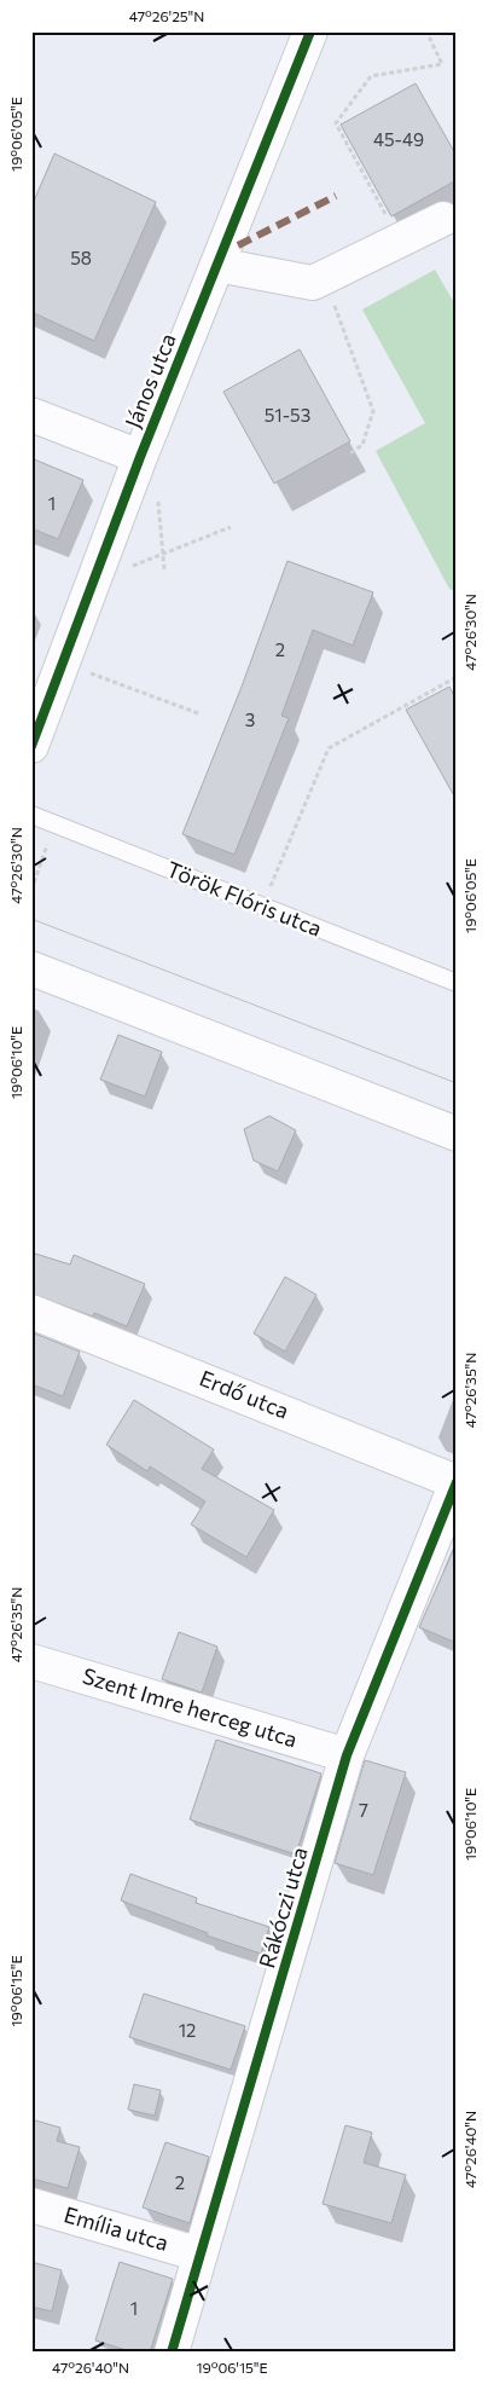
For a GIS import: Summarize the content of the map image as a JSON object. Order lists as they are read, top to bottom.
{
  "streets": {
    "street": [
      "János utca",
      "Erdő utca",
      "Szent Imre herceg utca",
      "Rákóczi utca",
      "Emília utca"
    ],
    "lane": ["Török Flóris utca"]
  },
  "crossings": [
    ["Erdő utca", "Rákóczi utca"],
    ["Szent Imre herceg utca", "Rákóczi utca"],
    ["Rákóczi utca", "Emília utca"]
  ],
  "house_numbers": [
    "45-49",
    "58",
    "51-53",
    "1",
    "2",
    "3",
    "7",
    "12",
    "2",
    "1"
  ],
  "coordinates": [
    "47°26'25\"N",
    "19°06'05\"E",
    "47°26'30\"N",
    "19°06'10\"E",
    "47°26'35\"N",
    "19°06'15\"E",
    "47°26'40\"N"
  ]
}
